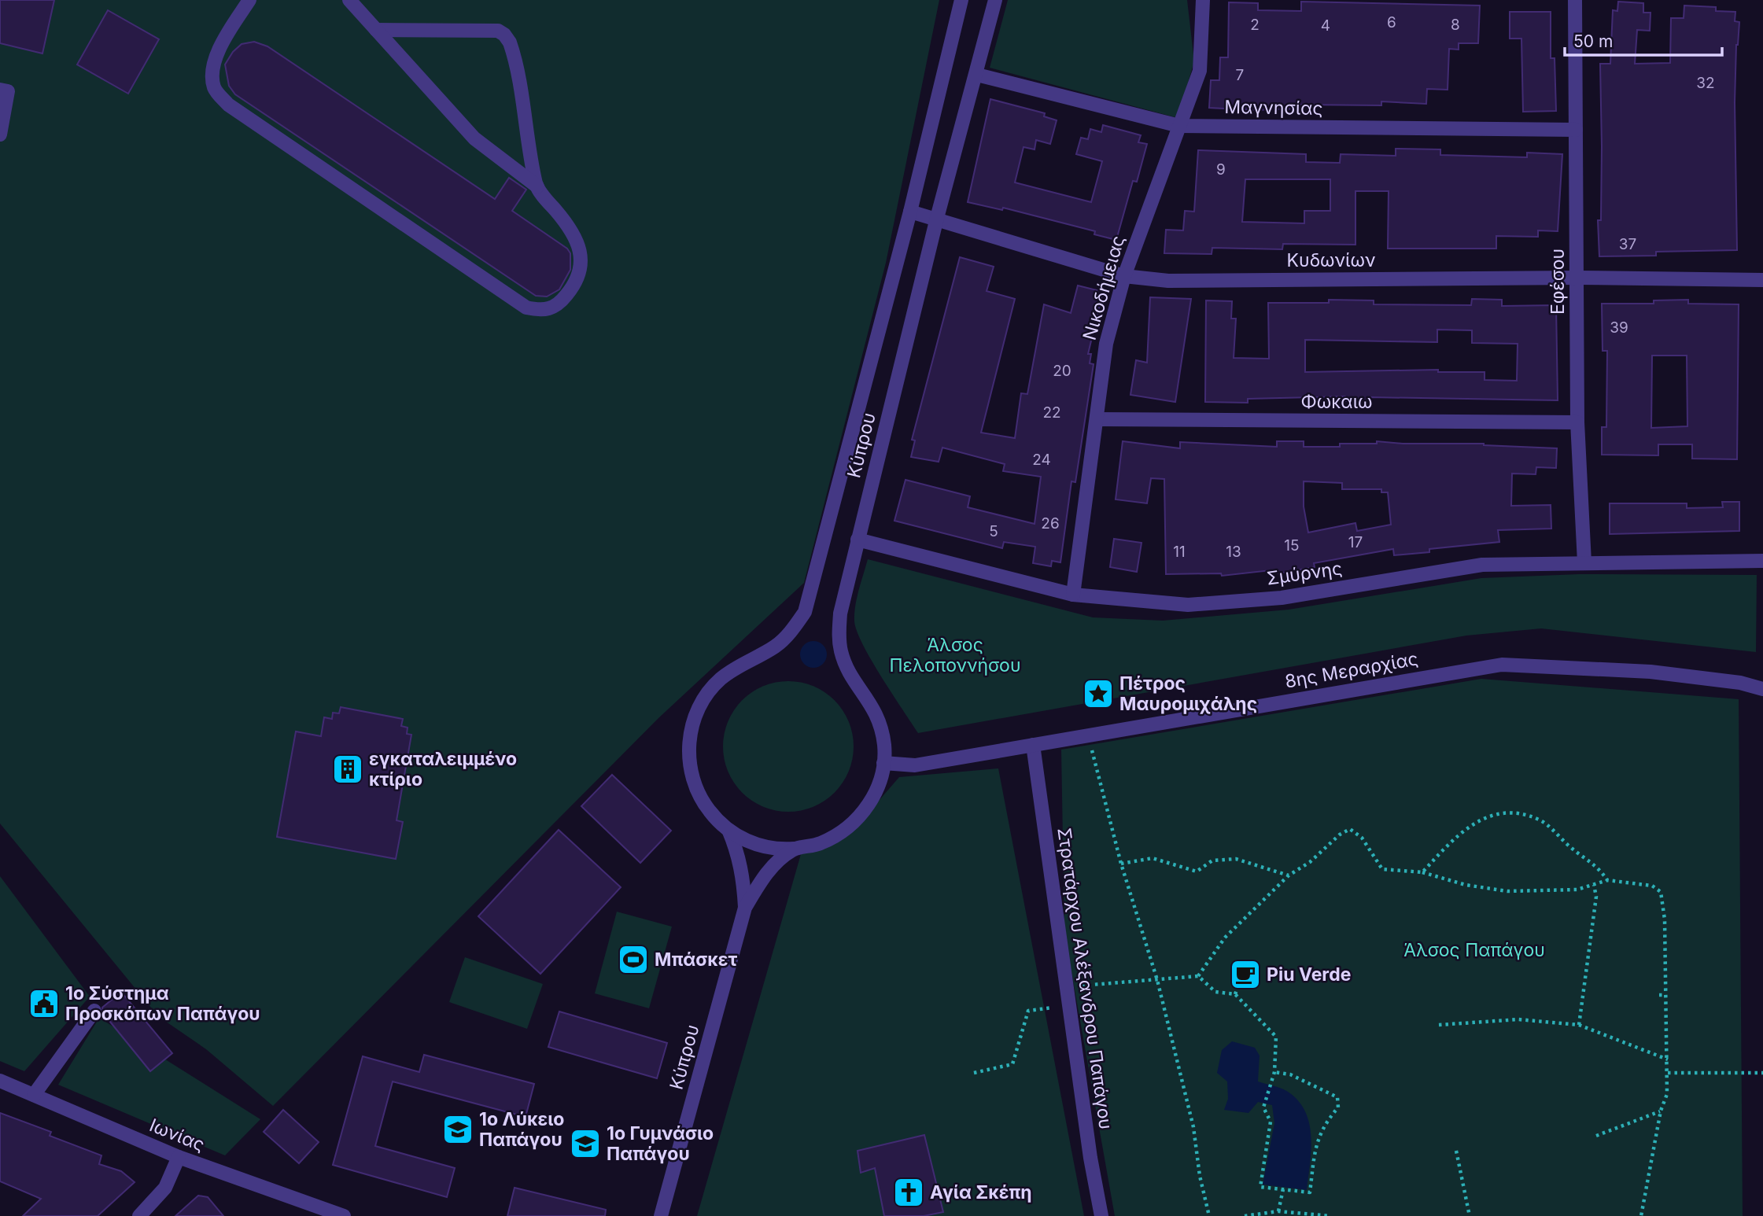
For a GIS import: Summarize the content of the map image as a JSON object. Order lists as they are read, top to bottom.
{
  "streets": {
    "street": [
      "Μαγνησίας",
      "Κυδωνίων",
      "Εφέσου",
      "Νικοδήμειας",
      "Φωκαιω",
      "Κύπρου",
      "Σμύρνης",
      "8ης Μεραρχίας",
      "Στρατάρχου Αλέξανδρου Παπάγου",
      "Ιωνίας"
    ]
  },
  "crossings": [
    ["Μαγνησίας", "Εφέσου"],
    ["Μαγνησίας", "Νικοδήμειας"],
    ["Μαγνησίας", "Κύπρου"],
    ["Κυδωνίων", "Εφέσου"],
    ["Κυδωνίων", "Νικοδήμειας"],
    ["Κυδωνίων", "Κύπρου"],
    ["Εφέσου", "Φωκαιω"],
    ["Εφέσου", "Σμύρνης"],
    ["Νικοδήμειας", "Φωκαιω"],
    ["Νικοδήμειας", "Σμύρνης"],
    ["Κύπρου", "Σμύρνης"],
    ["Κύπρου", "8ης Μεραρχίας"],
    ["8ης Μεραρχίας", "Στρατάρχου Αλέξανδρου Παπάγου"]
  ],
  "parks": ["Άλσος Πελοποννήσου", "Άλσος Παπάγου"],
  "places": {
    "place": ["Πέτρος Μαυρομιχάλης"],
    "building": ["εγκαταλειμμένο κτίριο"],
    "sports": ["Μπάσκετ"],
    "cafe": ["Piu Verde"],
    "public building": ["1ο Σύστημα Προσκόπων Παπάγου"],
    "school or university": ["1ο Λύκειο Παπάγου", "1ο Γυμνάσιο Παπάγου"],
    "church": ["Αγία Σκέπη"]
  },
  "house_numbers": [
    "6",
    "2",
    "8",
    "4",
    "7",
    "32",
    "9",
    "37",
    "39",
    "20",
    "22",
    "24",
    "26",
    "5",
    "17",
    "15",
    "11",
    "13"
  ],
  "scale_bar": "50 m"
}
